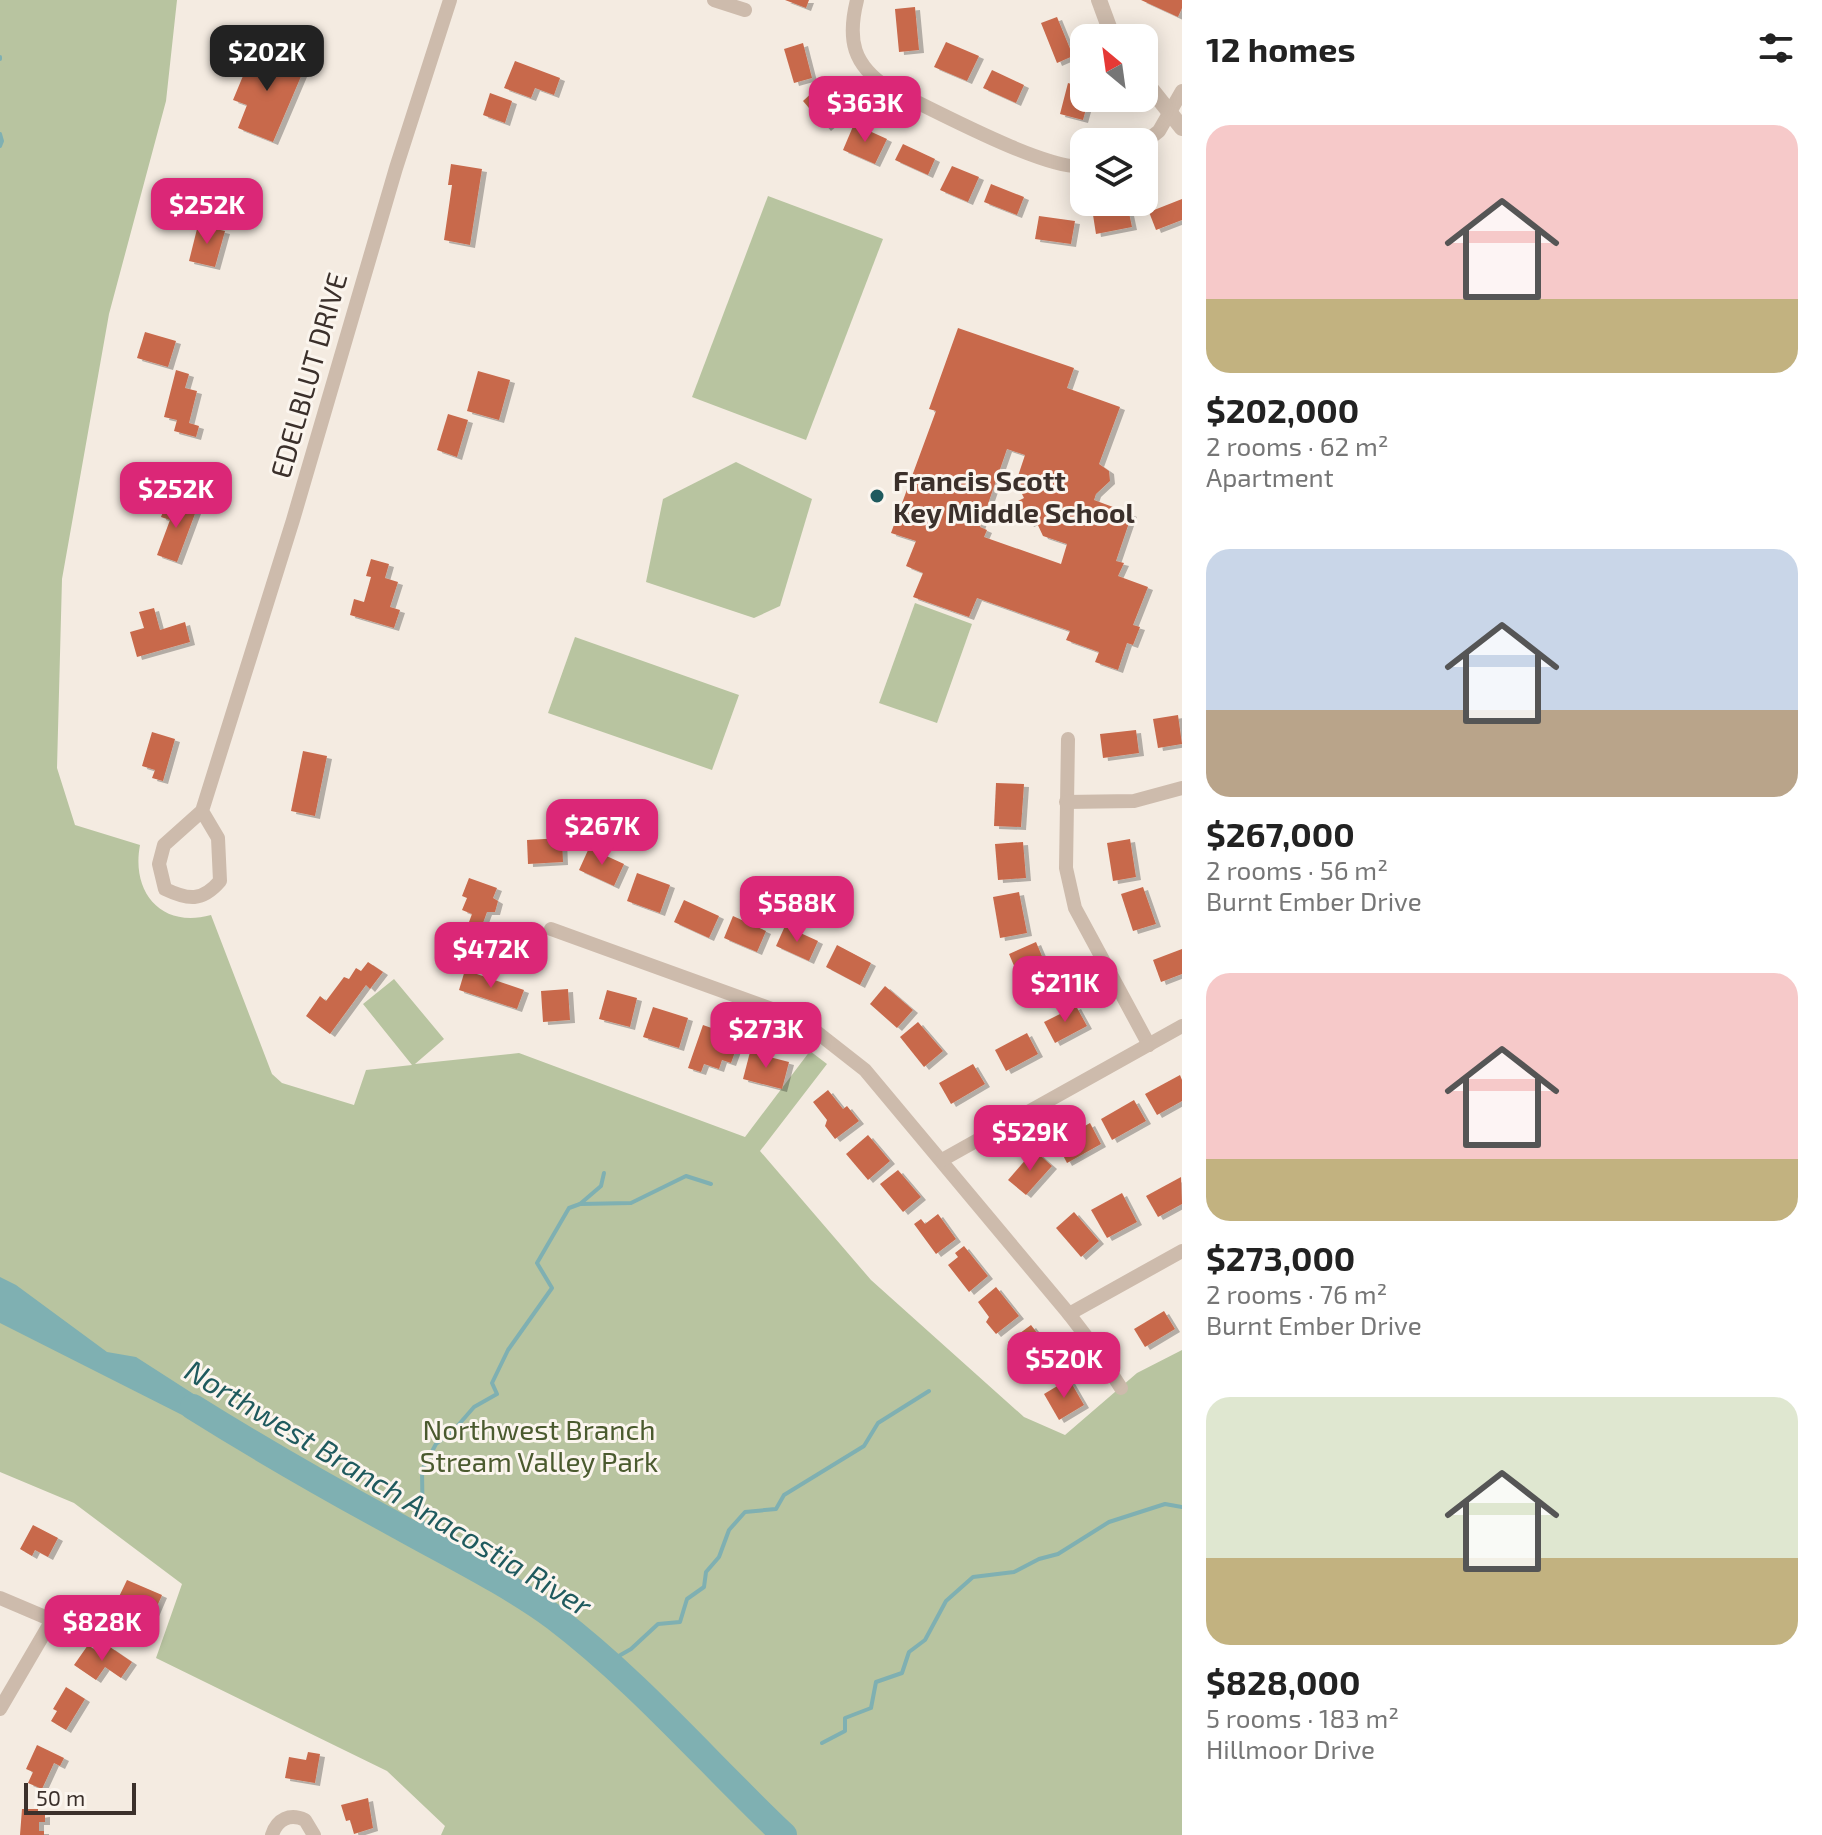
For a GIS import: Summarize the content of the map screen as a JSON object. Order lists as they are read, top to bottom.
{
  "streets": {
    "street": ["EDELBLUT DRIVE"]
  },
  "water": ["Northwest Branch Anacostia River"],
  "parks": ["Northwest Branch Stream Valley Park"],
  "places": ["Francis Scott Key Middle School"],
  "scale_bar": "50 m",
  "north": "top left",
  "page": {
    "heading": "12 homes",
    "price": [
      "$202K",
      "$363K",
      "$252K",
      "$252K",
      "$267K",
      "$588K",
      "$472K",
      "$211K",
      "$273K",
      "$529K",
      "$520K",
      "$828K"
    ],
    "list": [
      {
        "name": "$202,000",
        "note": "2 rooms · 62 m² · Apartment"
      },
      {
        "name": "$267,000",
        "note": "2 rooms · 56 m² · Burnt Ember Drive"
      },
      {
        "name": "$273,000",
        "note": "2 rooms · 76 m² · Burnt Ember Drive"
      },
      {
        "name": "$828,000",
        "note": "5 rooms · 183 m² · Hillmoor Drive"
      }
    ],
    "scale": "50 m"
  }
}
